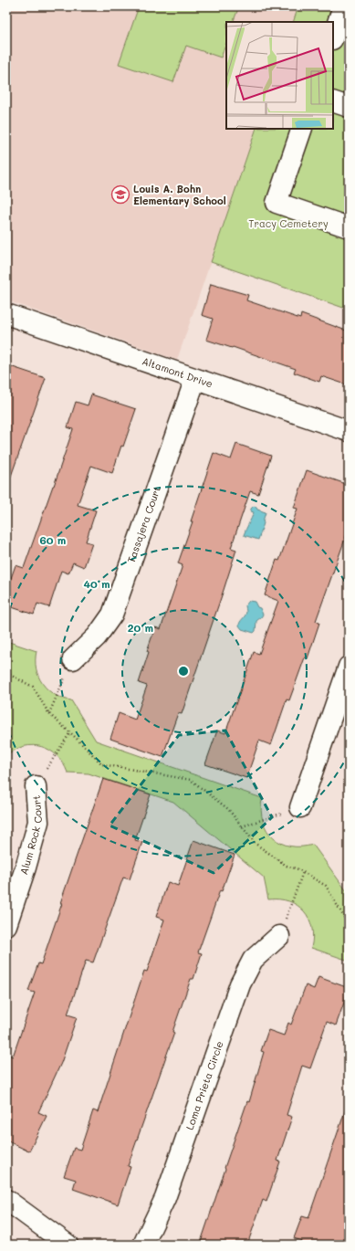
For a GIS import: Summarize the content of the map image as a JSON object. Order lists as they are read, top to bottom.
{
  "streets": {
    "street": [
      "Altamont Drive",
      "Tassajera Court",
      "Alum Rock Court",
      "Loma Prieta Circle"
    ]
  },
  "crossings": [
    ["Altamont Drive", "Tassajera Court"]
  ],
  "parks": ["Tracy Cemetery"],
  "places": {
    "school or university": ["Louis A. Bohn Elementary School"]
  },
  "rings": ["60 m", "40 m", "20 m"]
}
